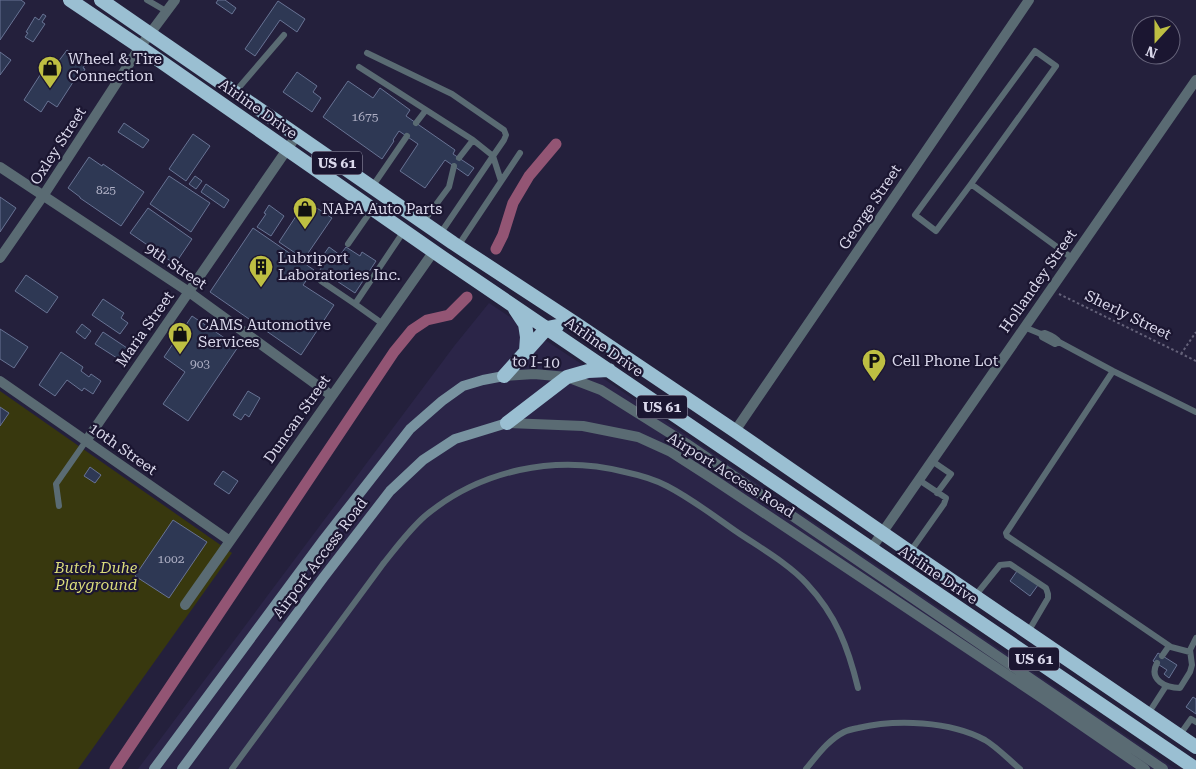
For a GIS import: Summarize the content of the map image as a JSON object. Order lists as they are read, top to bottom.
{
  "streets": {
    "highway": ["Airline Drive", "US 61"],
    "main road": ["Airport Access Road"],
    "street": [
      "Oxley Street",
      "George Street",
      "9th Street",
      "Hollandey Street",
      "Maria Street",
      "to I-10",
      "Duncan Street",
      "10th Street"
    ],
    "path": ["Sherly Street"]
  },
  "crossings": [
    ["Airline Drive", "Oxley Street"],
    ["Airline Drive", "George Street"],
    ["Airline Drive", "Hollandey Street"],
    ["Airline Drive", "Maria Street"],
    ["Airline Drive", "Duncan Street"],
    ["Oxley Street", "9th Street"],
    ["9th Street", "Maria Street"],
    ["9th Street", "Duncan Street"],
    ["Hollandey Street", "Sherly Street"],
    ["Maria Street", "10th Street"],
    ["to I-10", "Airport Access Road"],
    ["Duncan Street", "10th Street"]
  ],
  "parks": ["Butch Duhe Playground"],
  "places": {
    "shop": ["Wheel & Tire Connection", "NAPA Auto Parts", "CAMS Automotive Services"],
    "building": ["Lubriport Laboratories Inc."],
    "parking": ["Cell Phone Lot"]
  },
  "house_numbers": [
    "1675",
    "825",
    "903",
    "1002"
  ],
  "north": "bottom"
}
